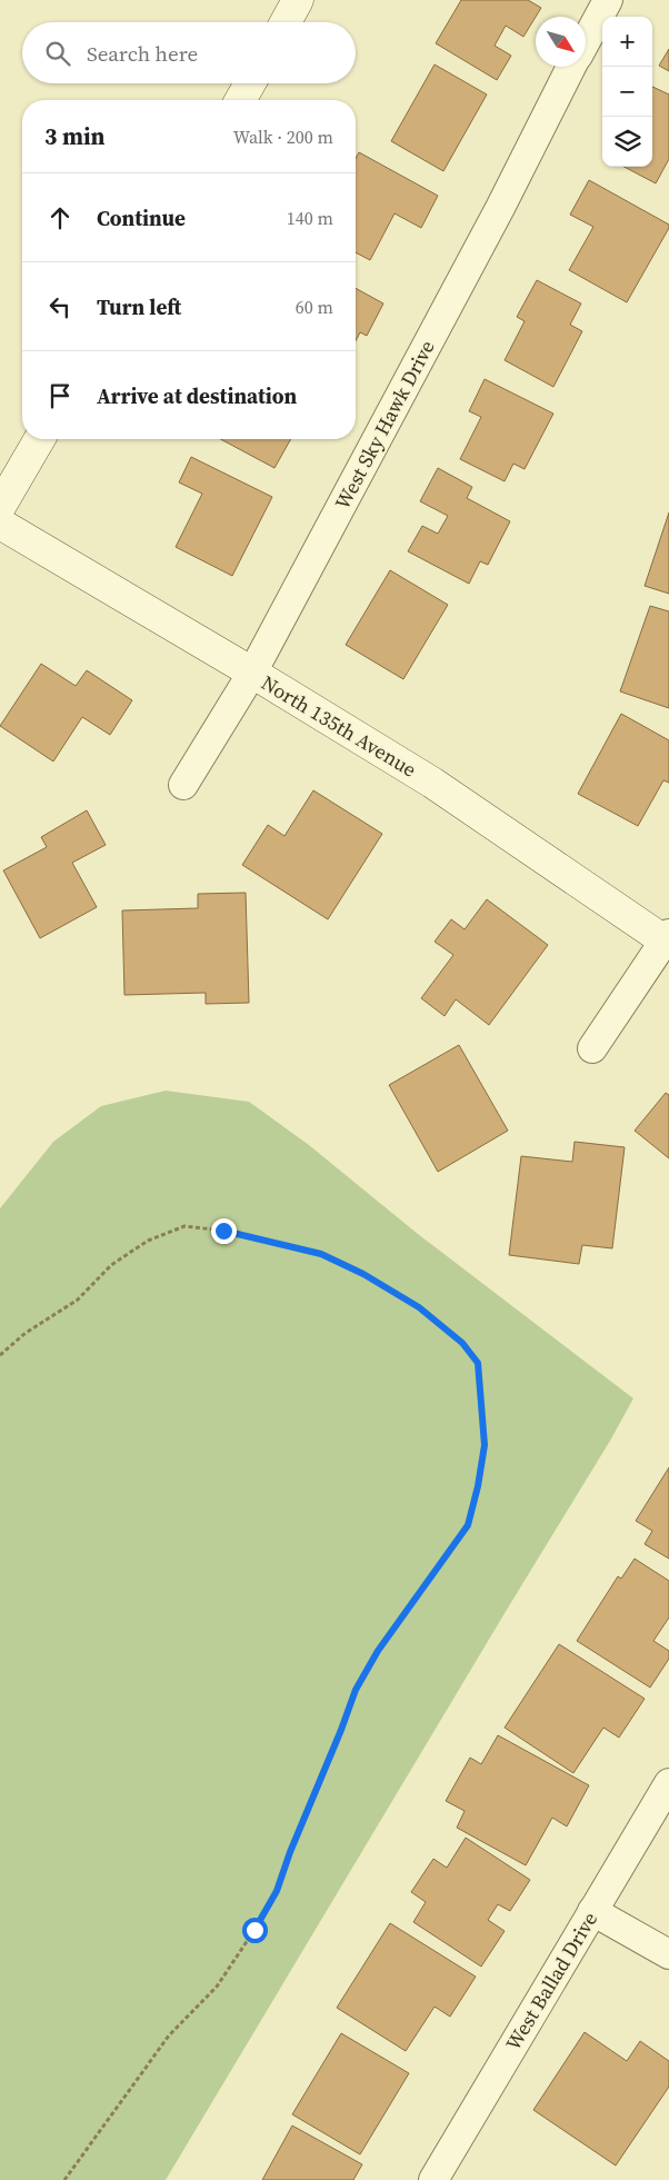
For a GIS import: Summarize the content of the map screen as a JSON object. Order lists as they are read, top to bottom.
{
  "streets": {
    "street": ["West Sky Hawk Drive", "North 135th Avenue", "West Ballad Drive"]
  },
  "crossings": [
    ["West Sky Hawk Drive", "North 135th Avenue"]
  ],
  "north": "bottom right",
  "page": {
    "map_buttons": ["+", "−"],
    "search": "Search here",
    "heading": ["3 min", "Walk · 200 m"],
    "list": [
      ["Continue", "140 m"],
      ["Turn left", "60 m"],
      "Arrive at destination"
    ]
  }
}
